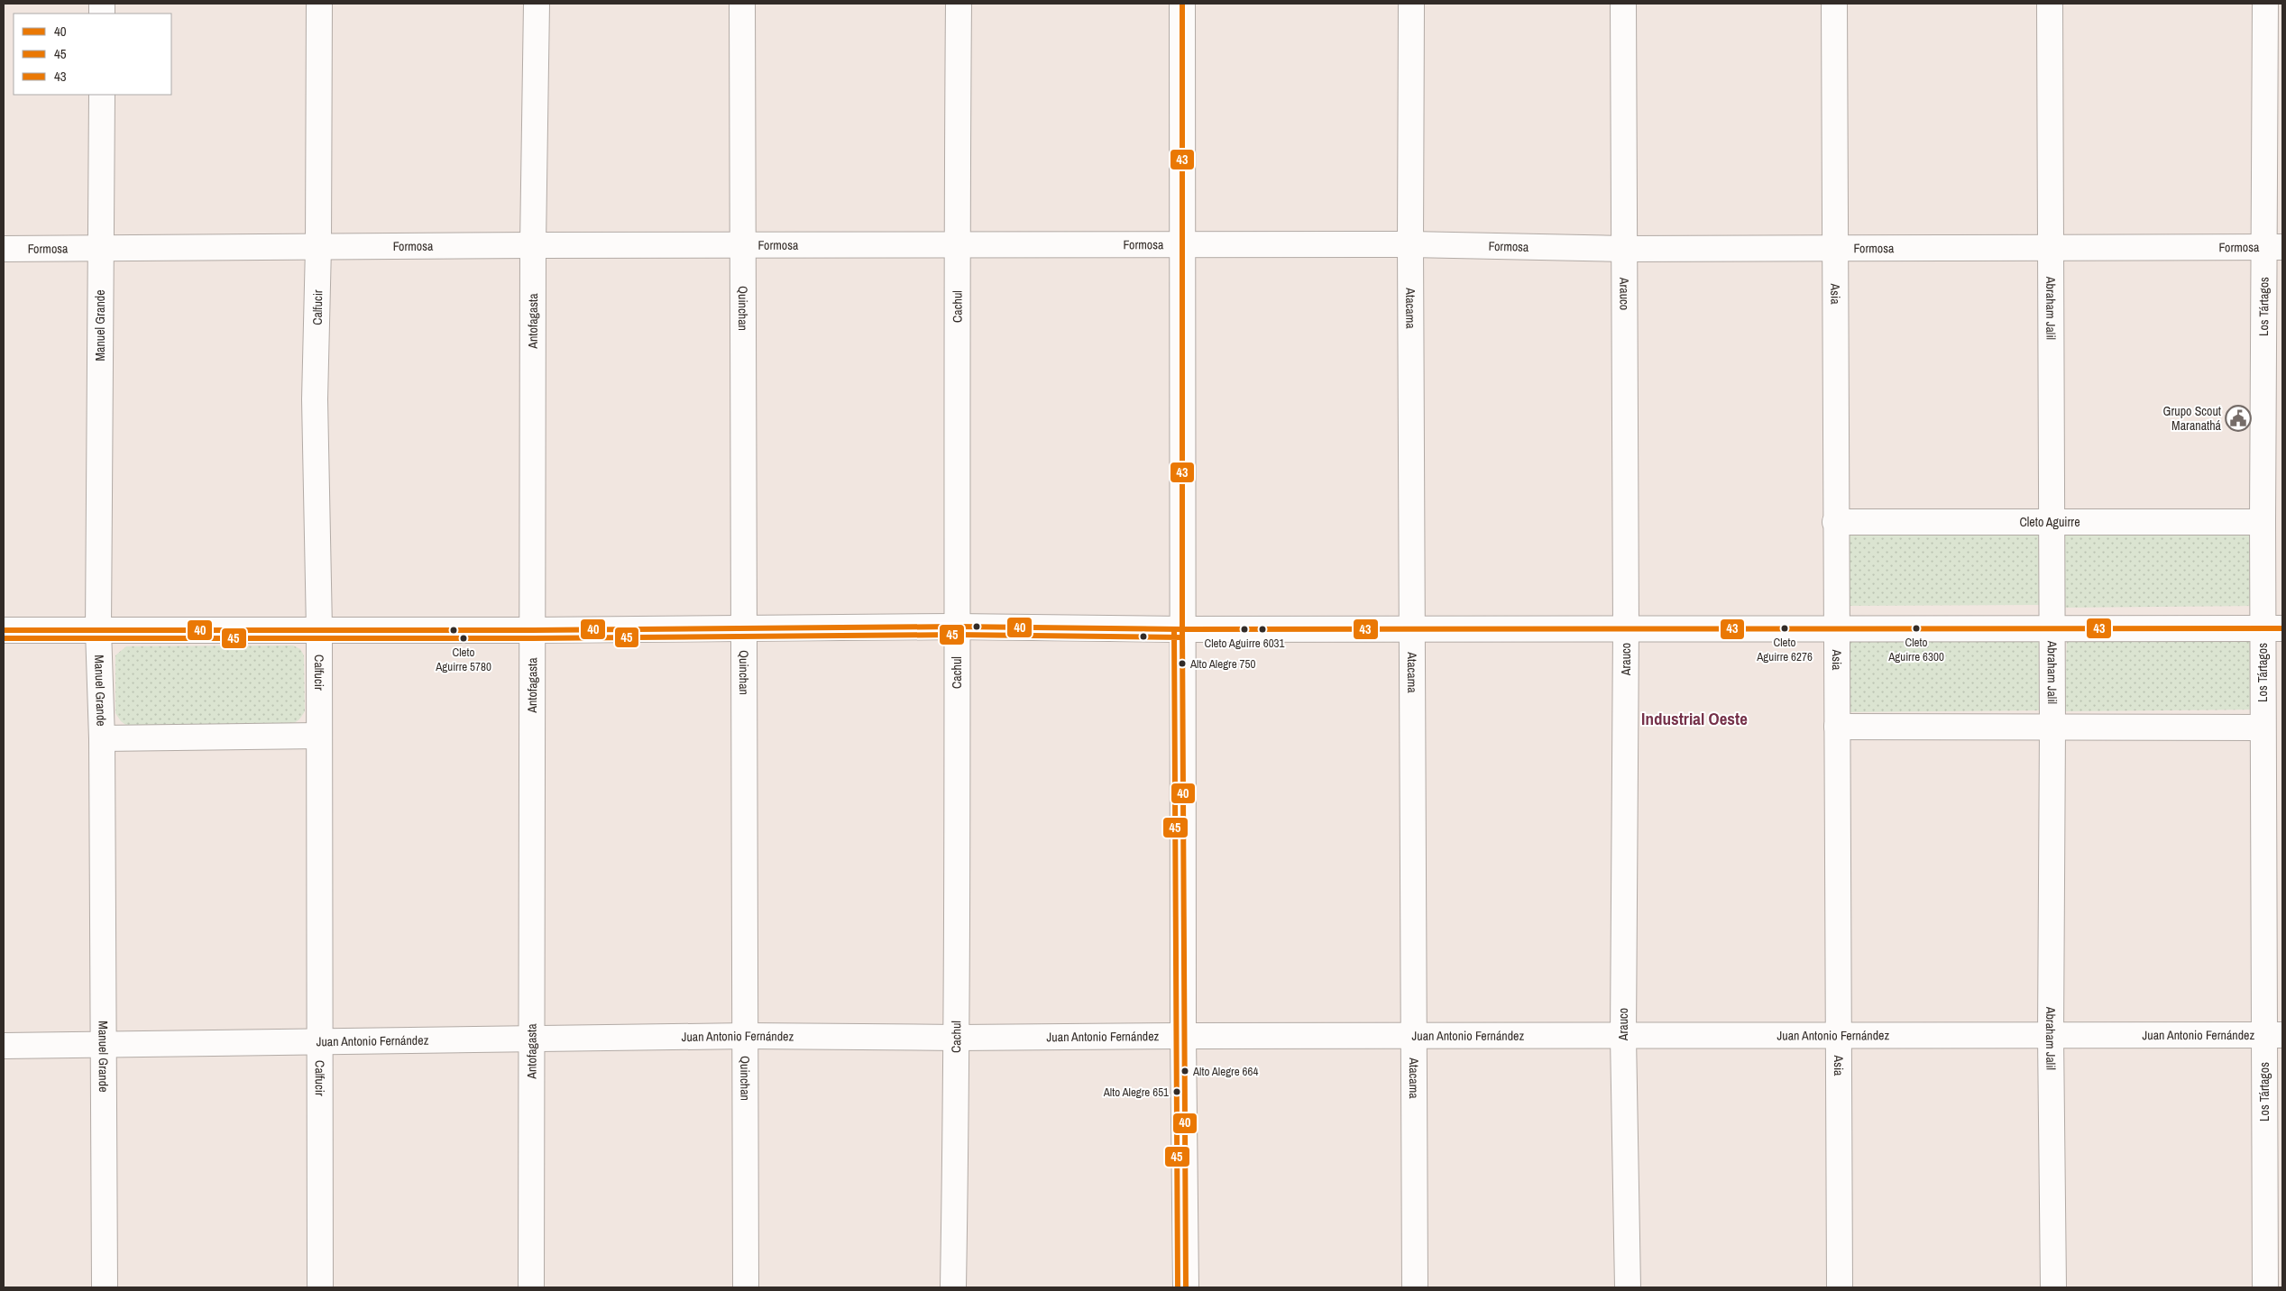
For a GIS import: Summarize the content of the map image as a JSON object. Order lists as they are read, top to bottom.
{
  "streets": {
    "street": [
      "Formosa",
      "Arauco",
      "Asia",
      "Calfucir",
      "Quinchan",
      "Cachul",
      "Atacama",
      "Abraham Jalil",
      "Los Tártagos",
      "Antofagasta",
      "Manuel Grande",
      "Cleto Aguirre",
      "Juan Antonio Fernández"
    ]
  },
  "crossings": [
    ["Formosa", "Arauco"],
    ["Formosa", "Asia"],
    ["Formosa", "Calfucir"],
    ["Formosa", "Quinchan"],
    ["Formosa", "Cachul"],
    ["Formosa", "Atacama"],
    ["Formosa", "Abraham Jalil"],
    ["Formosa", "Los Tártagos"],
    ["Formosa", "Antofagasta"],
    ["Formosa", "Manuel Grande"],
    ["Arauco", "Juan Antonio Fernández"],
    ["Asia", "Cleto Aguirre"],
    ["Asia", "Juan Antonio Fernández"],
    ["Calfucir", "Juan Antonio Fernández"],
    ["Quinchan", "Juan Antonio Fernández"],
    ["Cachul", "Juan Antonio Fernández"],
    ["Atacama", "Juan Antonio Fernández"],
    ["Abraham Jalil", "Cleto Aguirre"],
    ["Abraham Jalil", "Juan Antonio Fernández"],
    ["Los Tártagos", "Cleto Aguirre"],
    ["Los Tártagos", "Juan Antonio Fernández"],
    ["Antofagasta", "Juan Antonio Fernández"],
    ["Manuel Grande", "Juan Antonio Fernández"]
  ],
  "districts": ["Industrial Oeste"],
  "places": {
    "public building": ["Grupo Scout Maranathá"],
    "other": [
      "Cleto Aguirre 6276",
      "Cleto Aguirre 6300",
      "Cleto Aguirre 6031",
      "Cleto Aguirre 5780",
      "Alto Alegre 750",
      "Alto Alegre 664",
      "Alto Alegre 651"
    ]
  },
  "lines": ["transit line 43", "transit line 40", "transit line 45"],
  "legend": ["40", "45", "43"]
}
